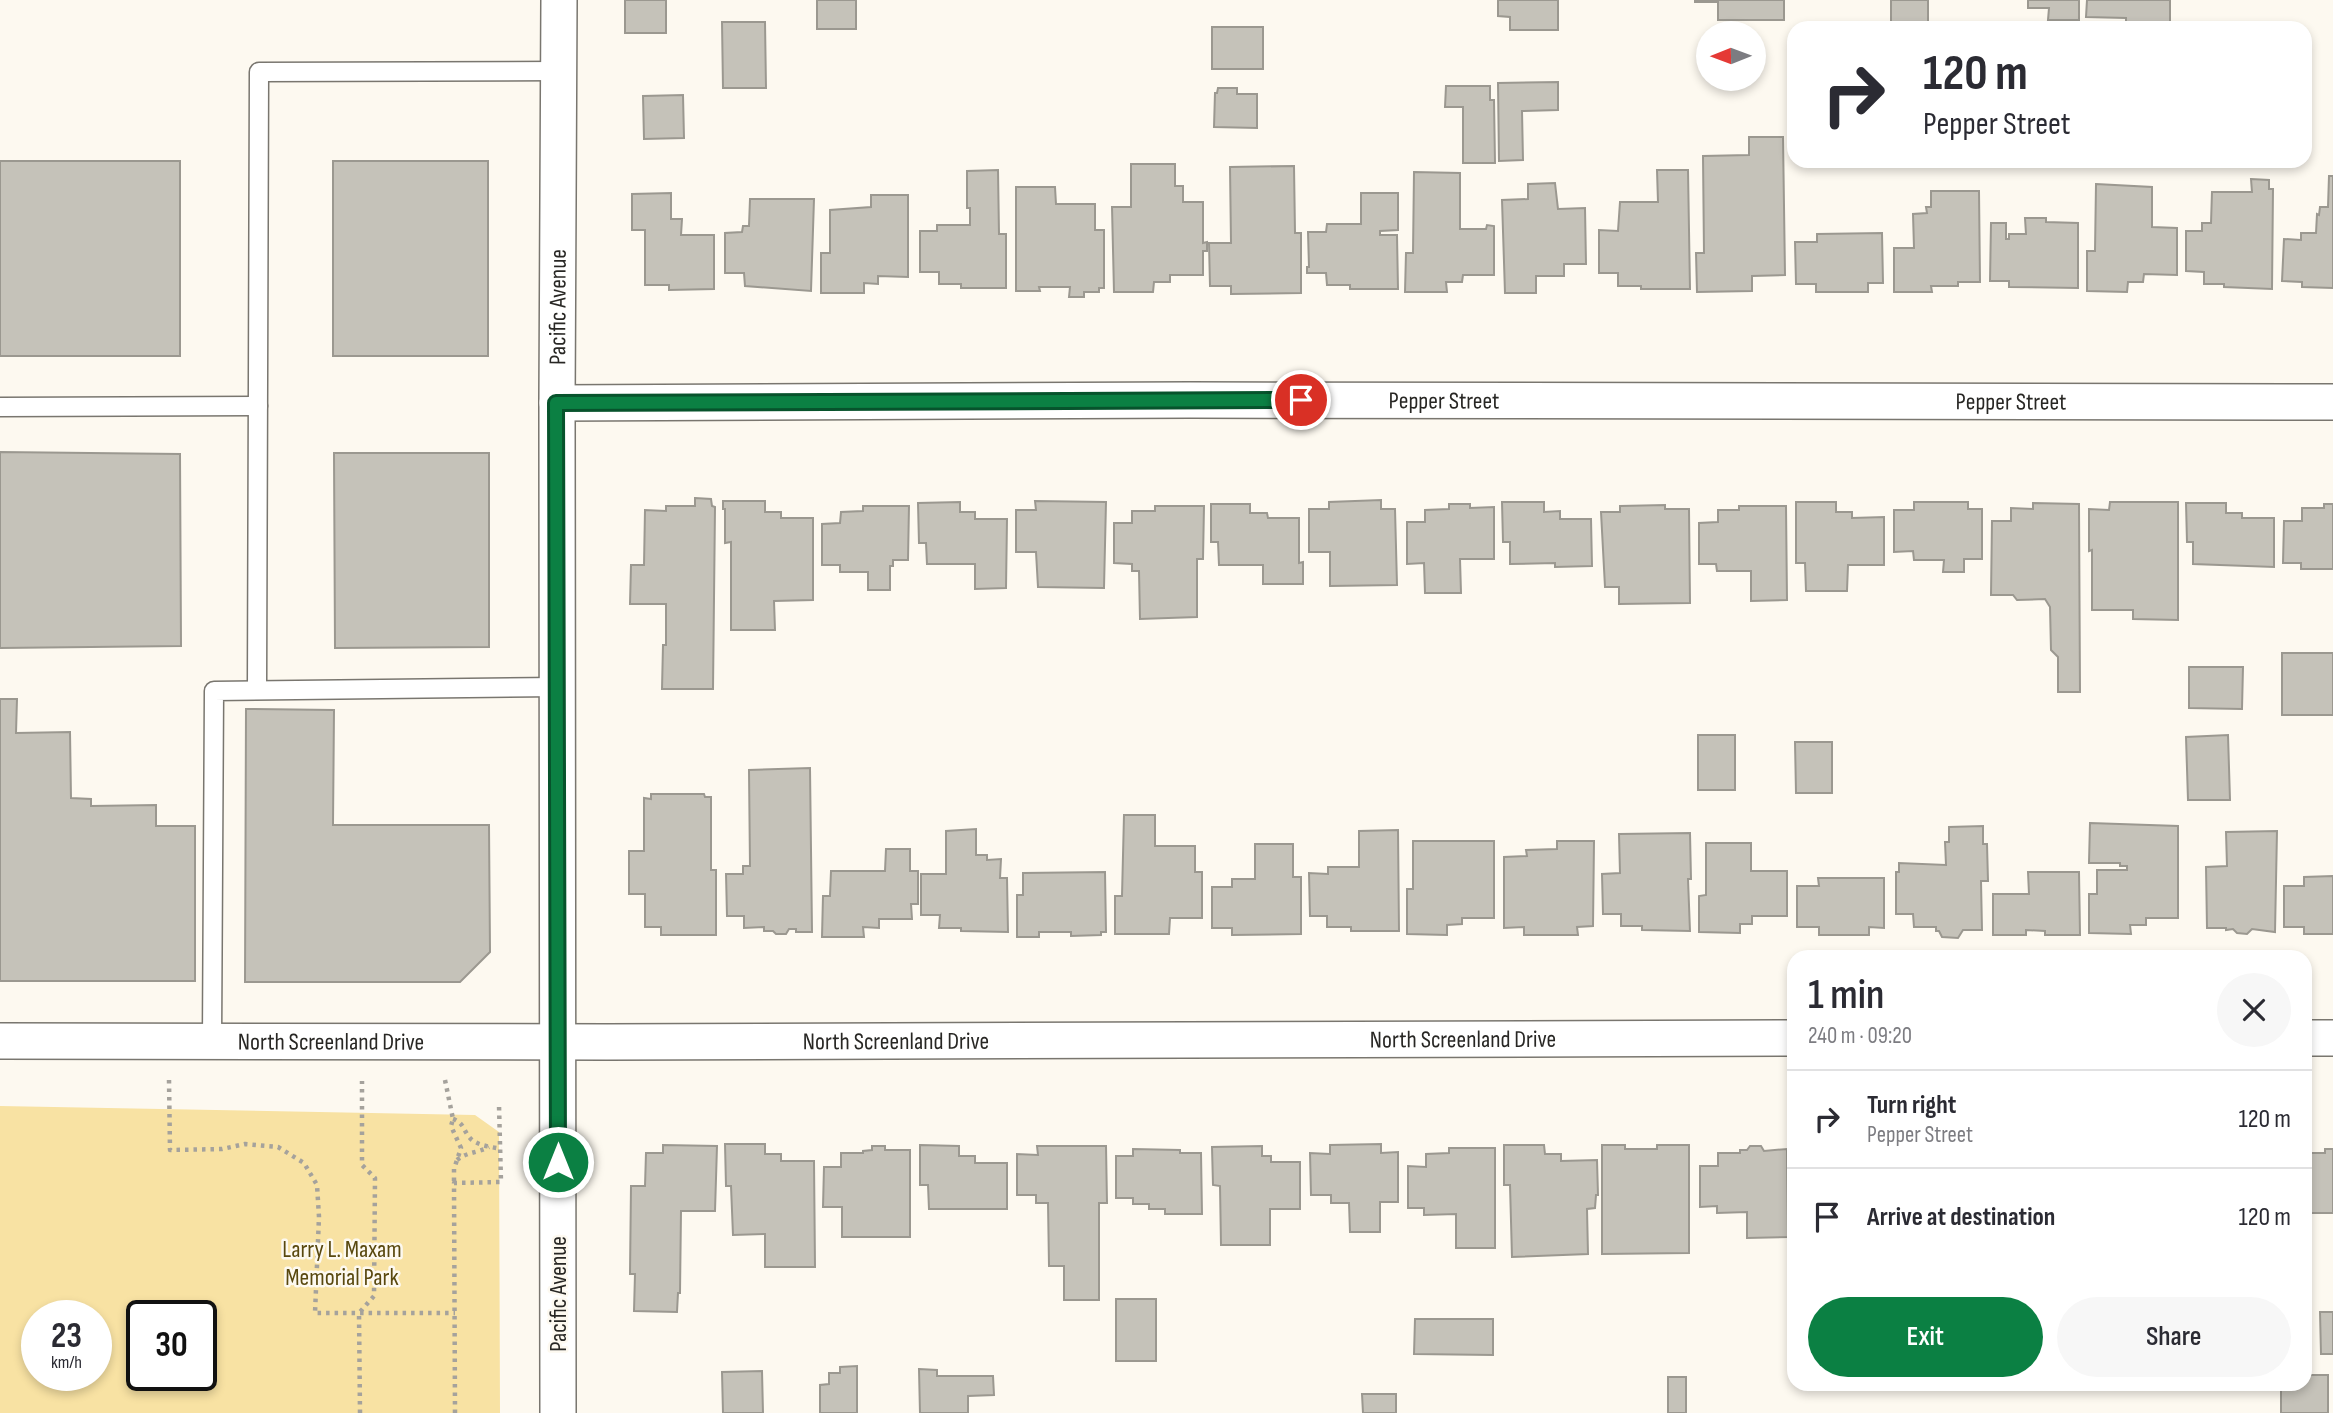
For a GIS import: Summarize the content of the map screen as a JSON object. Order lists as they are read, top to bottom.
{
  "streets": {
    "street": ["Pacific Avenue", "Pepper Street", "North Screenland Drive"]
  },
  "crossings": [
    ["Pacific Avenue", "Pepper Street"],
    ["Pacific Avenue", "North Screenland Drive"]
  ],
  "parks": ["Larry L. Maxam Memorial Park"],
  "north": "left",
  "page": {
    "turn": ["120 m", "Pepper Street"],
    "heading": ["1 min", "240 m · 09:20"],
    "list": [
      {
        "name": "Turn right",
        "note": "Pepper Street",
        "value": "120 m"
      },
      {
        "name": "Arrive at destination",
        "value": "120 m"
      }
    ],
    "buttons": ["Exit", "Share"],
    "speed": "23 km/h",
    "limit": "30"
  }
}
